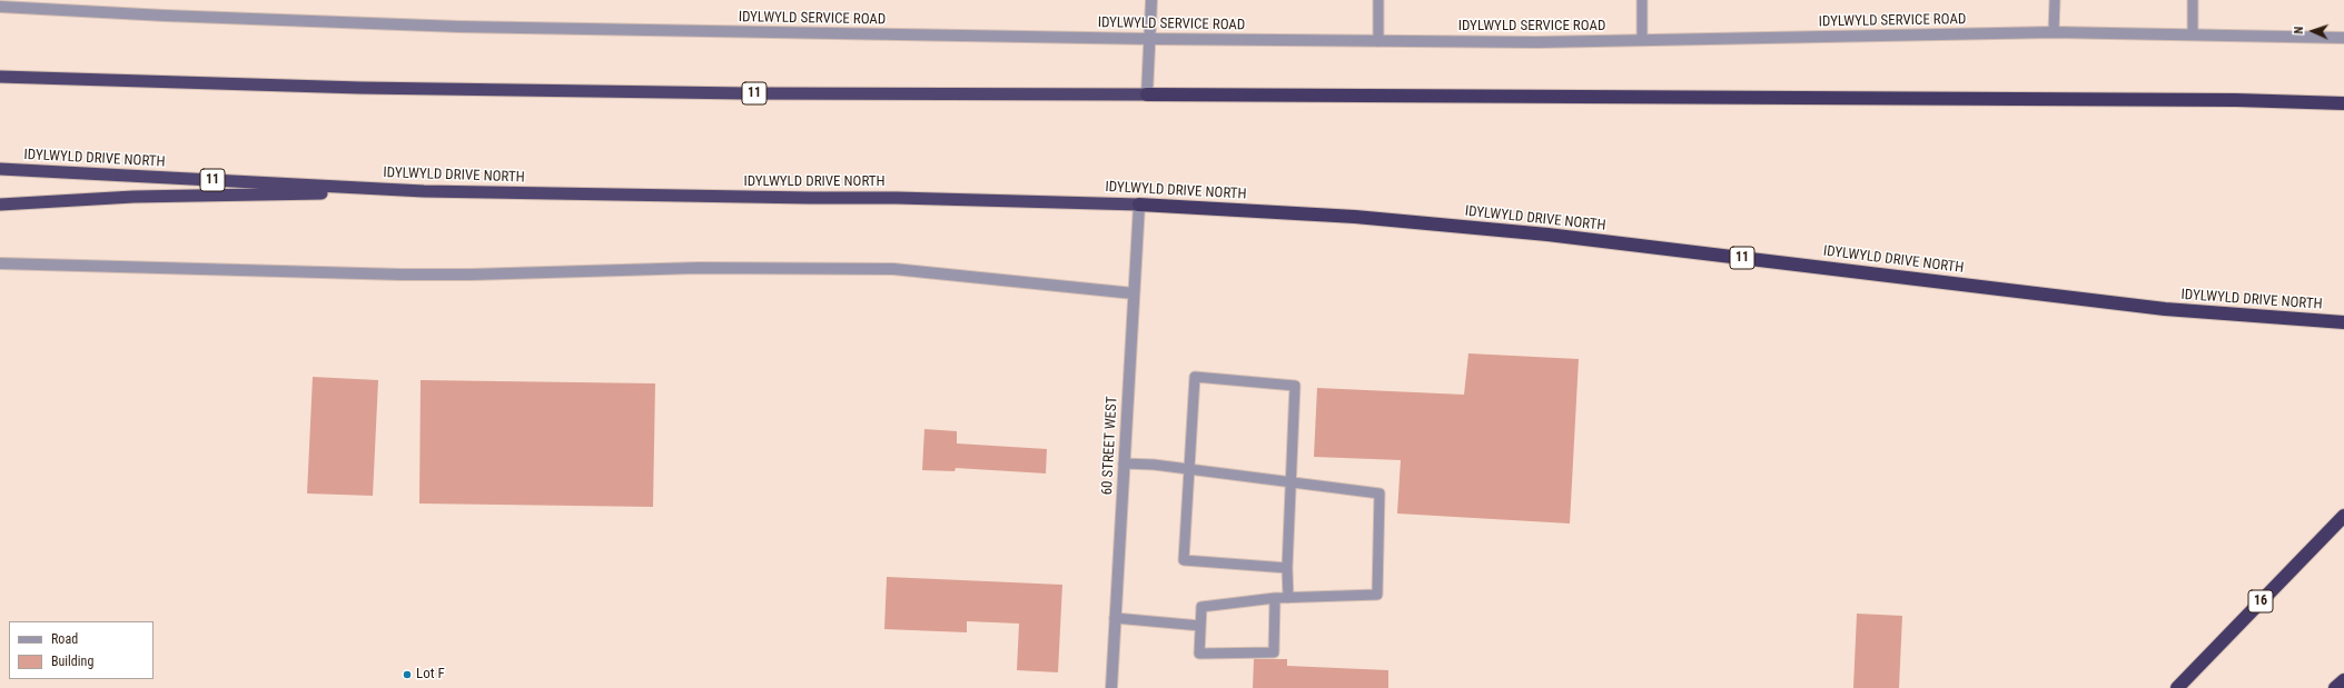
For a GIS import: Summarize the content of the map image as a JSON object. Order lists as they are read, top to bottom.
{
  "streets": {
    "highway": ["11", "IDYLWYLD DRIVE NORTH", "16"],
    "street": ["IDYLWYLD SERVICE ROAD", "60 STREET WEST"]
  },
  "crossings": [
    ["IDYLWYLD DRIVE NORTH", "60 STREET WEST"]
  ],
  "places": ["Lot F"],
  "legend": ["Road", "Building"],
  "north": "left"
}
